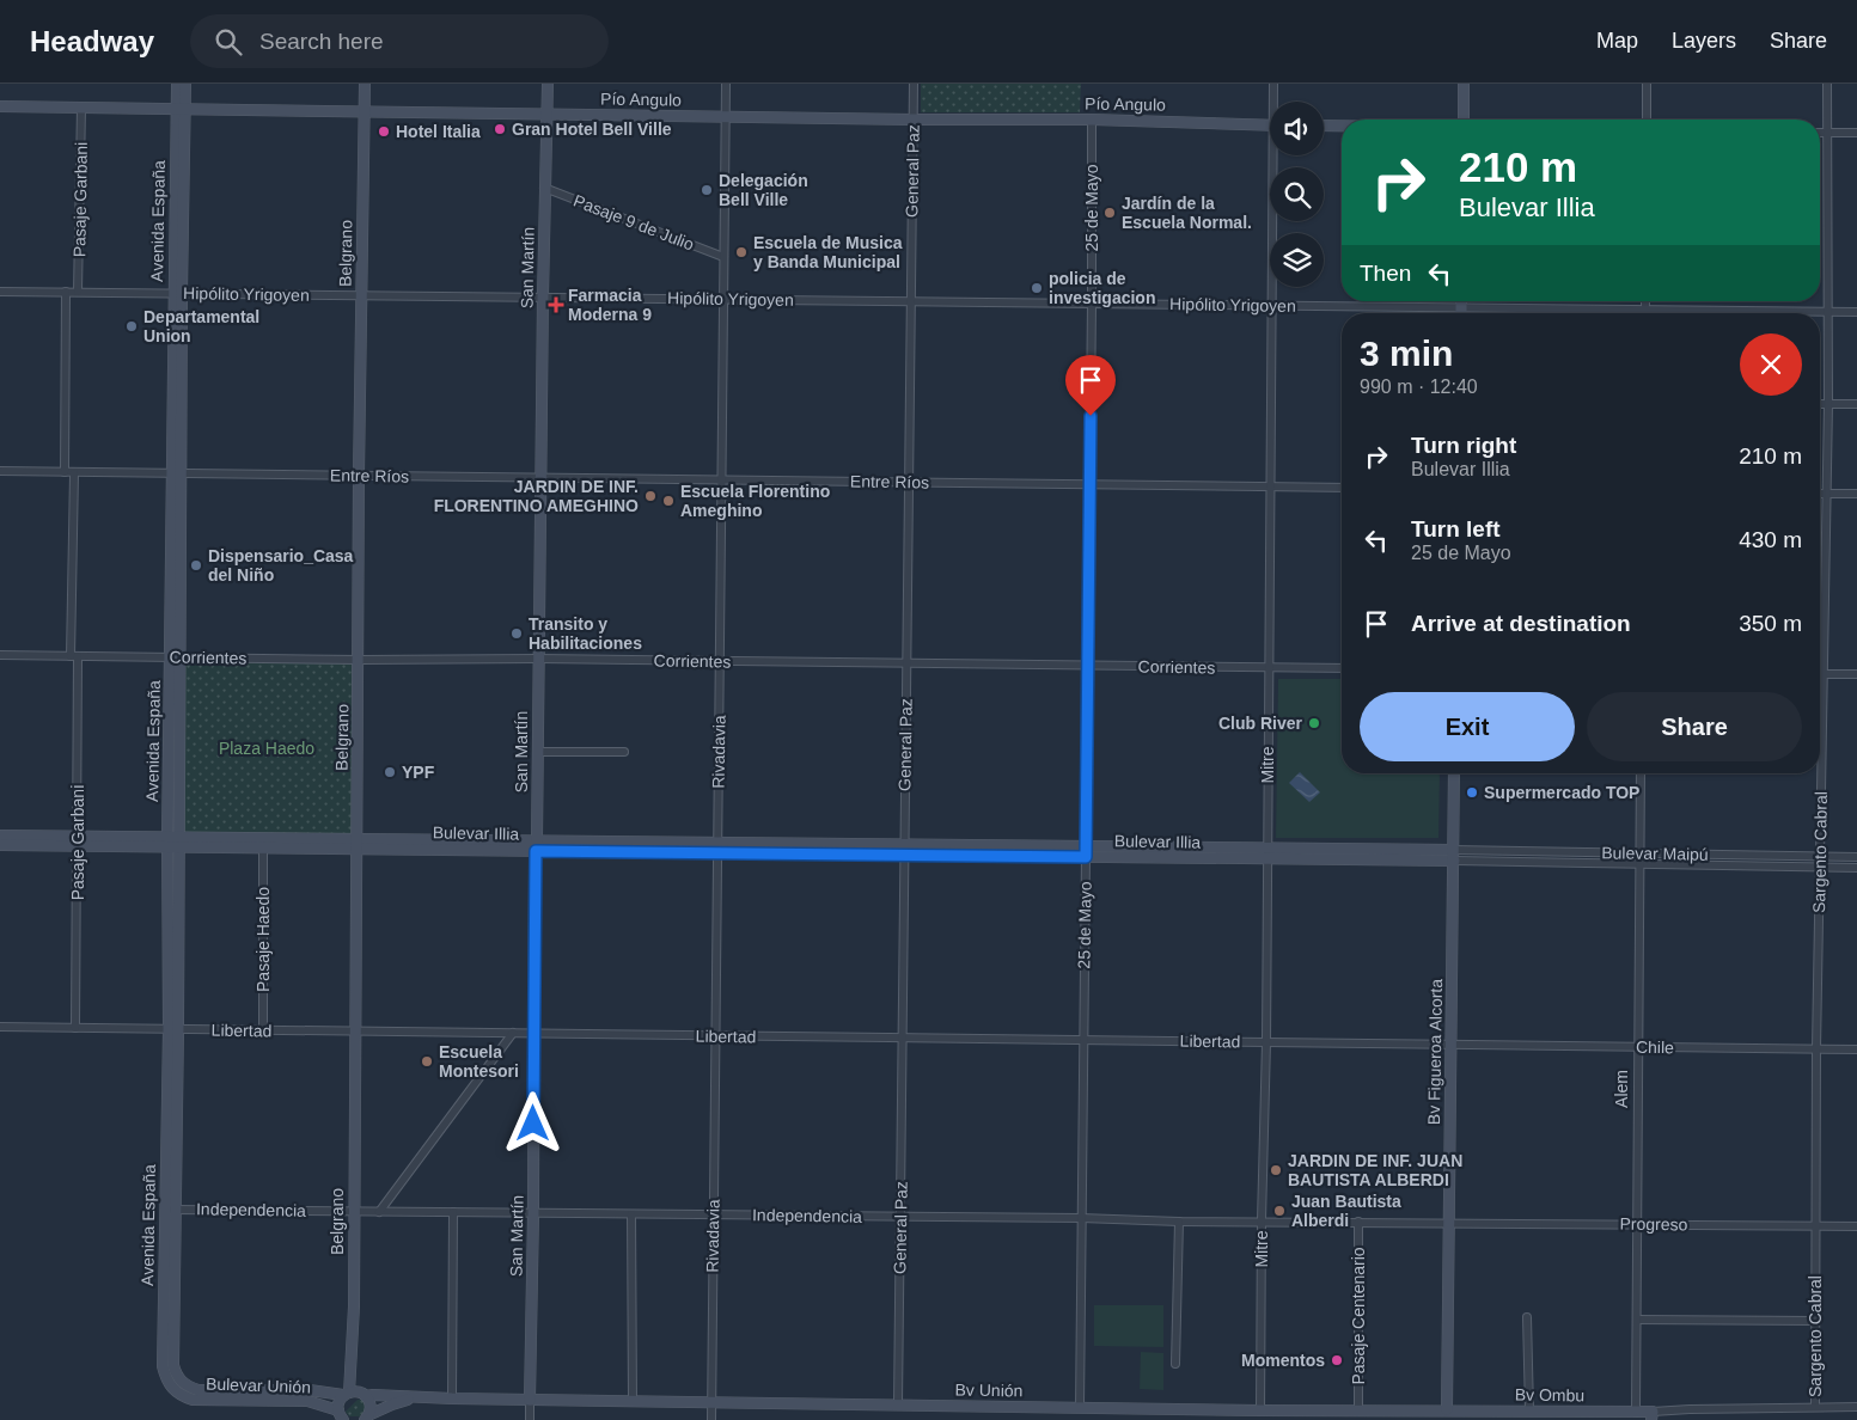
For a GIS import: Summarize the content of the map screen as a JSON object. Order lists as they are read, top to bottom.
{
  "streets": {
    "street": [
      "Pío Angulo",
      "General Paz",
      "Pasaje Garbani",
      "25 de Mayo",
      "Avenida España",
      "Pasaje 9 de Julio",
      "Belgrano",
      "San Martín",
      "Hipólito Yrigoyen",
      "Entre Ríos",
      "Corrientes",
      "Rivadavia",
      "Mitre",
      "Bulevar Illia",
      "Sargento Cabral",
      "Bulevar Maipú",
      "Pasaje Haedo",
      "Libertad",
      "Chile",
      "Bv Figueroa Alcorta",
      "Alem",
      "Independencia",
      "Progreso",
      "Pasaje Centenario",
      "Bulevar Unión",
      "Bv Unión",
      "Bv Ombu"
    ]
  },
  "crossings": [
    ["Pío Angulo", "General Paz"],
    ["Pío Angulo", "Pasaje Garbani"],
    ["Pío Angulo", "25 de Mayo"],
    ["Pío Angulo", "Avenida España"],
    ["Pío Angulo", "Belgrano"],
    ["Pío Angulo", "San Martín"],
    ["Pío Angulo", "Rivadavia"],
    ["General Paz", "Hipólito Yrigoyen"],
    ["General Paz", "Entre Ríos"],
    ["General Paz", "Corrientes"],
    ["General Paz", "Bulevar Illia"],
    ["General Paz", "Libertad"],
    ["General Paz", "Independencia"],
    ["General Paz", "Bv Unión"],
    ["Pasaje Garbani", "Hipólito Yrigoyen"],
    ["Pasaje Garbani", "Entre Ríos"],
    ["Pasaje Garbani", "Corrientes"],
    ["Pasaje Garbani", "Bulevar Illia"],
    ["Pasaje Garbani", "Libertad"],
    ["25 de Mayo", "Hipólito Yrigoyen"],
    ["25 de Mayo", "Entre Ríos"],
    ["25 de Mayo", "Corrientes"],
    ["25 de Mayo", "Bulevar Illia"],
    ["25 de Mayo", "Libertad"],
    ["25 de Mayo", "Independencia"],
    ["25 de Mayo", "Bv Unión"],
    ["Avenida España", "Hipólito Yrigoyen"],
    ["Avenida España", "Entre Ríos"],
    ["Avenida España", "Corrientes"],
    ["Avenida España", "Bulevar Illia"],
    ["Avenida España", "Libertad"],
    ["Avenida España", "Independencia"],
    ["Avenida España", "Bulevar Unión"],
    ["Pasaje 9 de Julio", "San Martín"],
    ["Pasaje 9 de Julio", "Rivadavia"],
    ["Belgrano", "Hipólito Yrigoyen"],
    ["Belgrano", "Entre Ríos"],
    ["Belgrano", "Corrientes"],
    ["Belgrano", "Bulevar Illia"],
    ["Belgrano", "Libertad"],
    ["Belgrano", "Independencia"],
    ["Belgrano", "Bulevar Unión"],
    ["San Martín", "Hipólito Yrigoyen"],
    ["San Martín", "Entre Ríos"],
    ["San Martín", "Corrientes"],
    ["San Martín", "Bulevar Illia"],
    ["San Martín", "Libertad"],
    ["San Martín", "Independencia"],
    ["San Martín", "Bv Unión"],
    ["Hipólito Yrigoyen", "Rivadavia"],
    ["Hipólito Yrigoyen", "Mitre"],
    ["Hipólito Yrigoyen", "Sargento Cabral"],
    ["Entre Ríos", "Rivadavia"],
    ["Entre Ríos", "Mitre"],
    ["Corrientes", "Rivadavia"],
    ["Corrientes", "Mitre"],
    ["Rivadavia", "Bulevar Illia"],
    ["Rivadavia", "Libertad"],
    ["Rivadavia", "Independencia"],
    ["Rivadavia", "Bv Unión"],
    ["Mitre", "Bulevar Illia"],
    ["Mitre", "Libertad"],
    ["Mitre", "Independencia"],
    ["Mitre", "Bv Unión"],
    ["Bulevar Illia", "Bulevar Maipú"],
    ["Bulevar Illia", "Pasaje Haedo"],
    ["Bulevar Illia", "Bv Figueroa Alcorta"],
    ["Sargento Cabral", "Bulevar Maipú"],
    ["Sargento Cabral", "Chile"],
    ["Sargento Cabral", "Progreso"],
    ["Bulevar Maipú", "Bv Figueroa Alcorta"],
    ["Bulevar Maipú", "Alem"],
    ["Pasaje Haedo", "Libertad"],
    ["Libertad", "Chile"],
    ["Libertad", "Bv Figueroa Alcorta"],
    ["Chile", "Bv Figueroa Alcorta"],
    ["Chile", "Alem"],
    ["Bv Figueroa Alcorta", "Independencia"],
    ["Bv Figueroa Alcorta", "Progreso"],
    ["Bv Figueroa Alcorta", "Bv Unión"],
    ["Bv Figueroa Alcorta", "Bv Ombu"],
    ["Alem", "Progreso"],
    ["Alem", "Bv Ombu"],
    ["Independencia", "Progreso"],
    ["Independencia", "Pasaje Centenario"],
    ["Pasaje Centenario", "Bv Unión"],
    ["Bv Unión", "Bv Ombu"]
  ],
  "parks": ["Plaza Haedo"],
  "places": {
    "other": [
      "Gran Hotel Bell Ville",
      "Hotel Italia",
      "Delegación Bell Ville",
      "Jardín de la Escuela Normal.",
      "Escuela de Musica y Banda Municipal",
      "policia de investigacion",
      "Departamental Union",
      "JARDIN DE INF. FLORENTINO AMEGHINO",
      "Escuela Florentino Ameghino",
      "Dispensario_Casa del Niño",
      "Transito y Habilitaciones",
      "Club River",
      "YPF",
      "Supermercado TOP",
      "Escuela Montesori",
      "JARDIN DE INF. JUAN BAUTISTA ALBERDI",
      "Juan Bautista Alberdi",
      "Momentos"
    ],
    "health": ["Farmacia Moderna 9"]
  },
  "page": {
    "header": "Headway",
    "search": "Search here",
    "nav": ["Map", "Layers", "Share"],
    "turn": ["210 m", "Bulevar Illia"],
    "then": "Then",
    "heading": ["3 min", "990 m · 12:40"],
    "list": [
      {
        "name": "Turn right",
        "note": "Bulevar Illia",
        "value": "210 m"
      },
      {
        "name": "Turn left",
        "note": "25 de Mayo",
        "value": "430 m"
      },
      {
        "name": "Arrive at destination",
        "value": "350 m"
      }
    ],
    "buttons": ["Exit", "Share"]
  }
}
